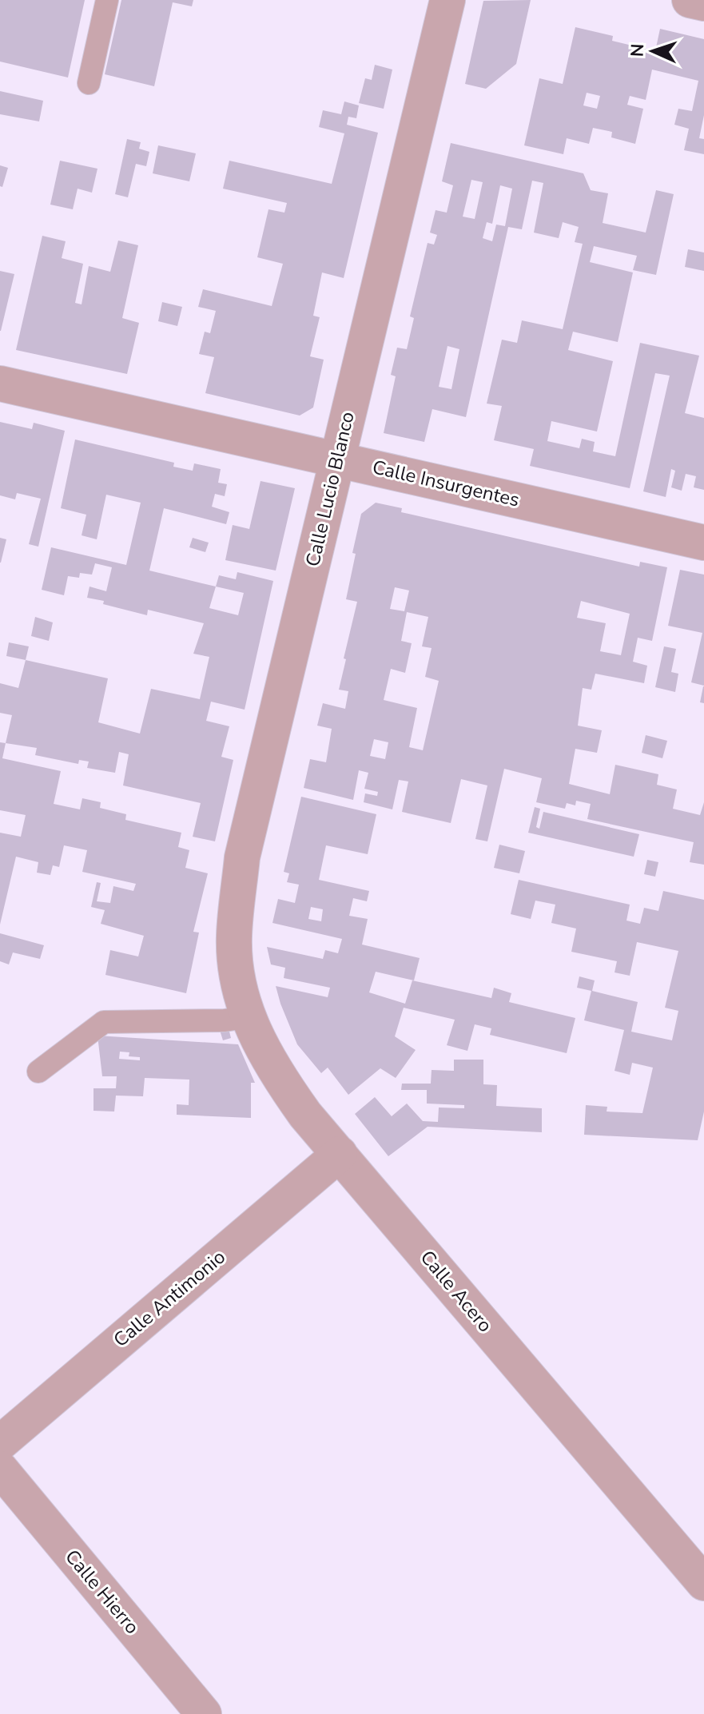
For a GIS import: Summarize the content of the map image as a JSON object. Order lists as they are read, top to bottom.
{
  "streets": {
    "street": [
      "Calle Insurgentes",
      "Calle Lucio Blanco",
      "Calle Acero",
      "Calle Antimonio",
      "Calle Hierro"
    ]
  },
  "crossings": [
    ["Calle Insurgentes", "Calle Lucio Blanco"],
    ["Calle Lucio Blanco", "Calle Acero"],
    ["Calle Acero", "Calle Antimonio"]
  ],
  "north": "left"
}
